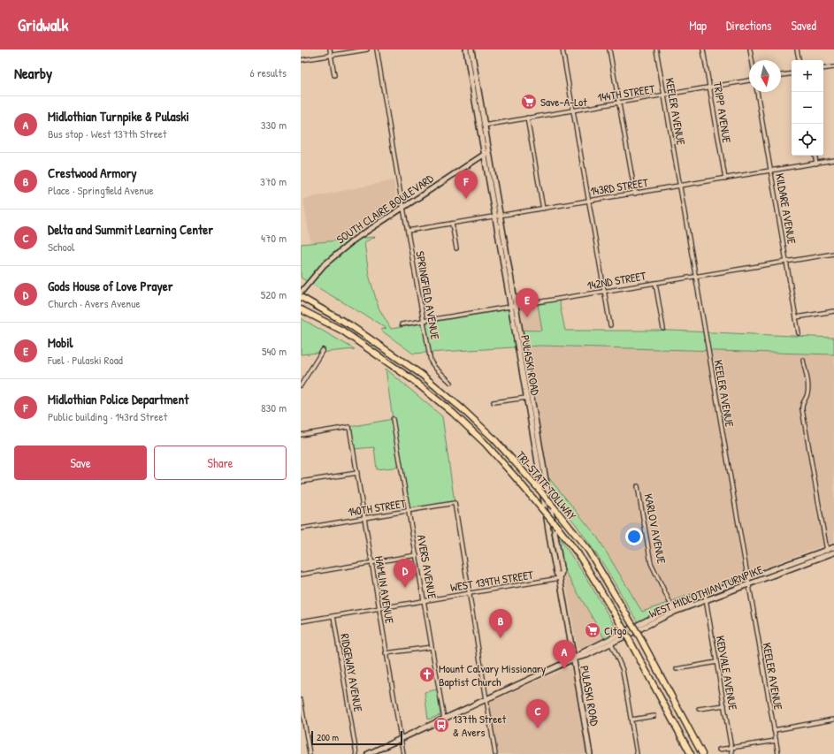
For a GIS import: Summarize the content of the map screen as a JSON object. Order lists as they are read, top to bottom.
{
  "streets": {
    "highway": ["TRI-STATE TOLLWAY"],
    "main road": ["PULASKI ROAD", "WEST MIDLOTHIAN TURNPIKE"],
    "street": [
      "144TH STREET",
      "KEELER AVENUE",
      "TRIPP AVENUE",
      "143RD STREET",
      "SOUTH CLAIRE BOULEVARD",
      "KILDARE AVENUE",
      "142ND STREET",
      "SPRINGFIELD AVENUE",
      "140TH STREET",
      "KARLOV AVENUE",
      "AVERS AVENUE",
      "WEST 139TH STREET",
      "HAMLIN AVENUE",
      "RIDGEWAY AVENUE",
      "KEDVALE AVENUE"
    ]
  },
  "crossings": [
    ["144TH STREET", "KEELER AVENUE"],
    ["144TH STREET", "TRIPP AVENUE"],
    ["144TH STREET", "PULASKI ROAD"],
    ["KEELER AVENUE", "143RD STREET"],
    ["KEELER AVENUE", "142ND STREET"],
    ["KEELER AVENUE", "WEST MIDLOTHIAN TURNPIKE"],
    ["TRIPP AVENUE", "143RD STREET"],
    ["143RD STREET", "KILDARE AVENUE"],
    ["143RD STREET", "SPRINGFIELD AVENUE"],
    ["143RD STREET", "PULASKI ROAD"],
    ["SOUTH CLAIRE BOULEVARD", "SPRINGFIELD AVENUE"],
    ["SOUTH CLAIRE BOULEVARD", "PULASKI ROAD"],
    ["KILDARE AVENUE", "142ND STREET"],
    ["142ND STREET", "SPRINGFIELD AVENUE"],
    ["142ND STREET", "PULASKI ROAD"],
    ["PULASKI ROAD", "WEST 139TH STREET"],
    ["PULASKI ROAD", "WEST MIDLOTHIAN TURNPIKE"],
    ["140TH STREET", "AVERS AVENUE"],
    ["140TH STREET", "WEST 139TH STREET"],
    ["140TH STREET", "HAMLIN AVENUE"],
    ["KARLOV AVENUE", "WEST MIDLOTHIAN TURNPIKE"],
    ["AVERS AVENUE", "WEST 139TH STREET"],
    ["WEST 139TH STREET", "HAMLIN AVENUE"],
    ["WEST 139TH STREET", "RIDGEWAY AVENUE"],
    ["WEST MIDLOTHIAN TURNPIKE", "KEDVALE AVENUE"]
  ],
  "places": {
    "supermarket": ["Save-A-Lot", "Citgo"],
    "church": ["Mount Calvary Missionary Baptist Church"],
    "bus stop": ["137th Street & Avers"]
  },
  "scale_bar": "200 m",
  "north": "bottom",
  "page": {
    "header": "Gridwalk",
    "nav": ["Map", "Directions", "Saved"],
    "heading": ["Nearby", "6 results"],
    "map_buttons": ["+", "−"],
    "list": [
      {
        "mark": "A",
        "name": "Midlothian Turnpike & Pulaski",
        "note": "Bus stop · West 137th Street",
        "value": "330 m"
      },
      {
        "mark": "B",
        "name": "Crestwood Armory",
        "note": "Place · Springfield Avenue",
        "value": "370 m"
      },
      {
        "mark": "C",
        "name": "Delta and Summit Learning Center",
        "note": "School",
        "value": "470 m"
      },
      {
        "mark": "D",
        "name": "Gods House of Love Prayer",
        "note": "Church · Avers Avenue",
        "value": "520 m"
      },
      {
        "mark": "E",
        "name": "Mobil",
        "note": "Fuel · Pulaski Road",
        "value": "540 m"
      },
      {
        "mark": "F",
        "name": "Midlothian Police Department",
        "note": "Public building · 143rd Street",
        "value": "830 m"
      }
    ],
    "pins": [
      "F",
      "E",
      "D",
      "B",
      "A",
      "C"
    ],
    "buttons": ["Save", "Share"],
    "scale": "200 m"
  }
}
